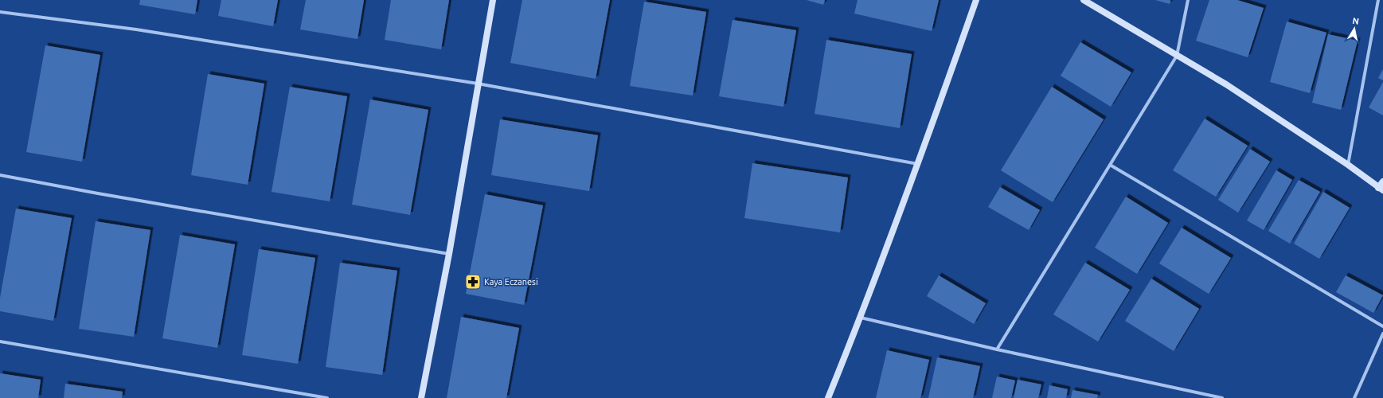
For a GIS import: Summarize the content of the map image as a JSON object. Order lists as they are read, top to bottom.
{
  "places": {
    "pharmacy": ["Kaya Eczanesi"]
  },
  "north": "top"
}
